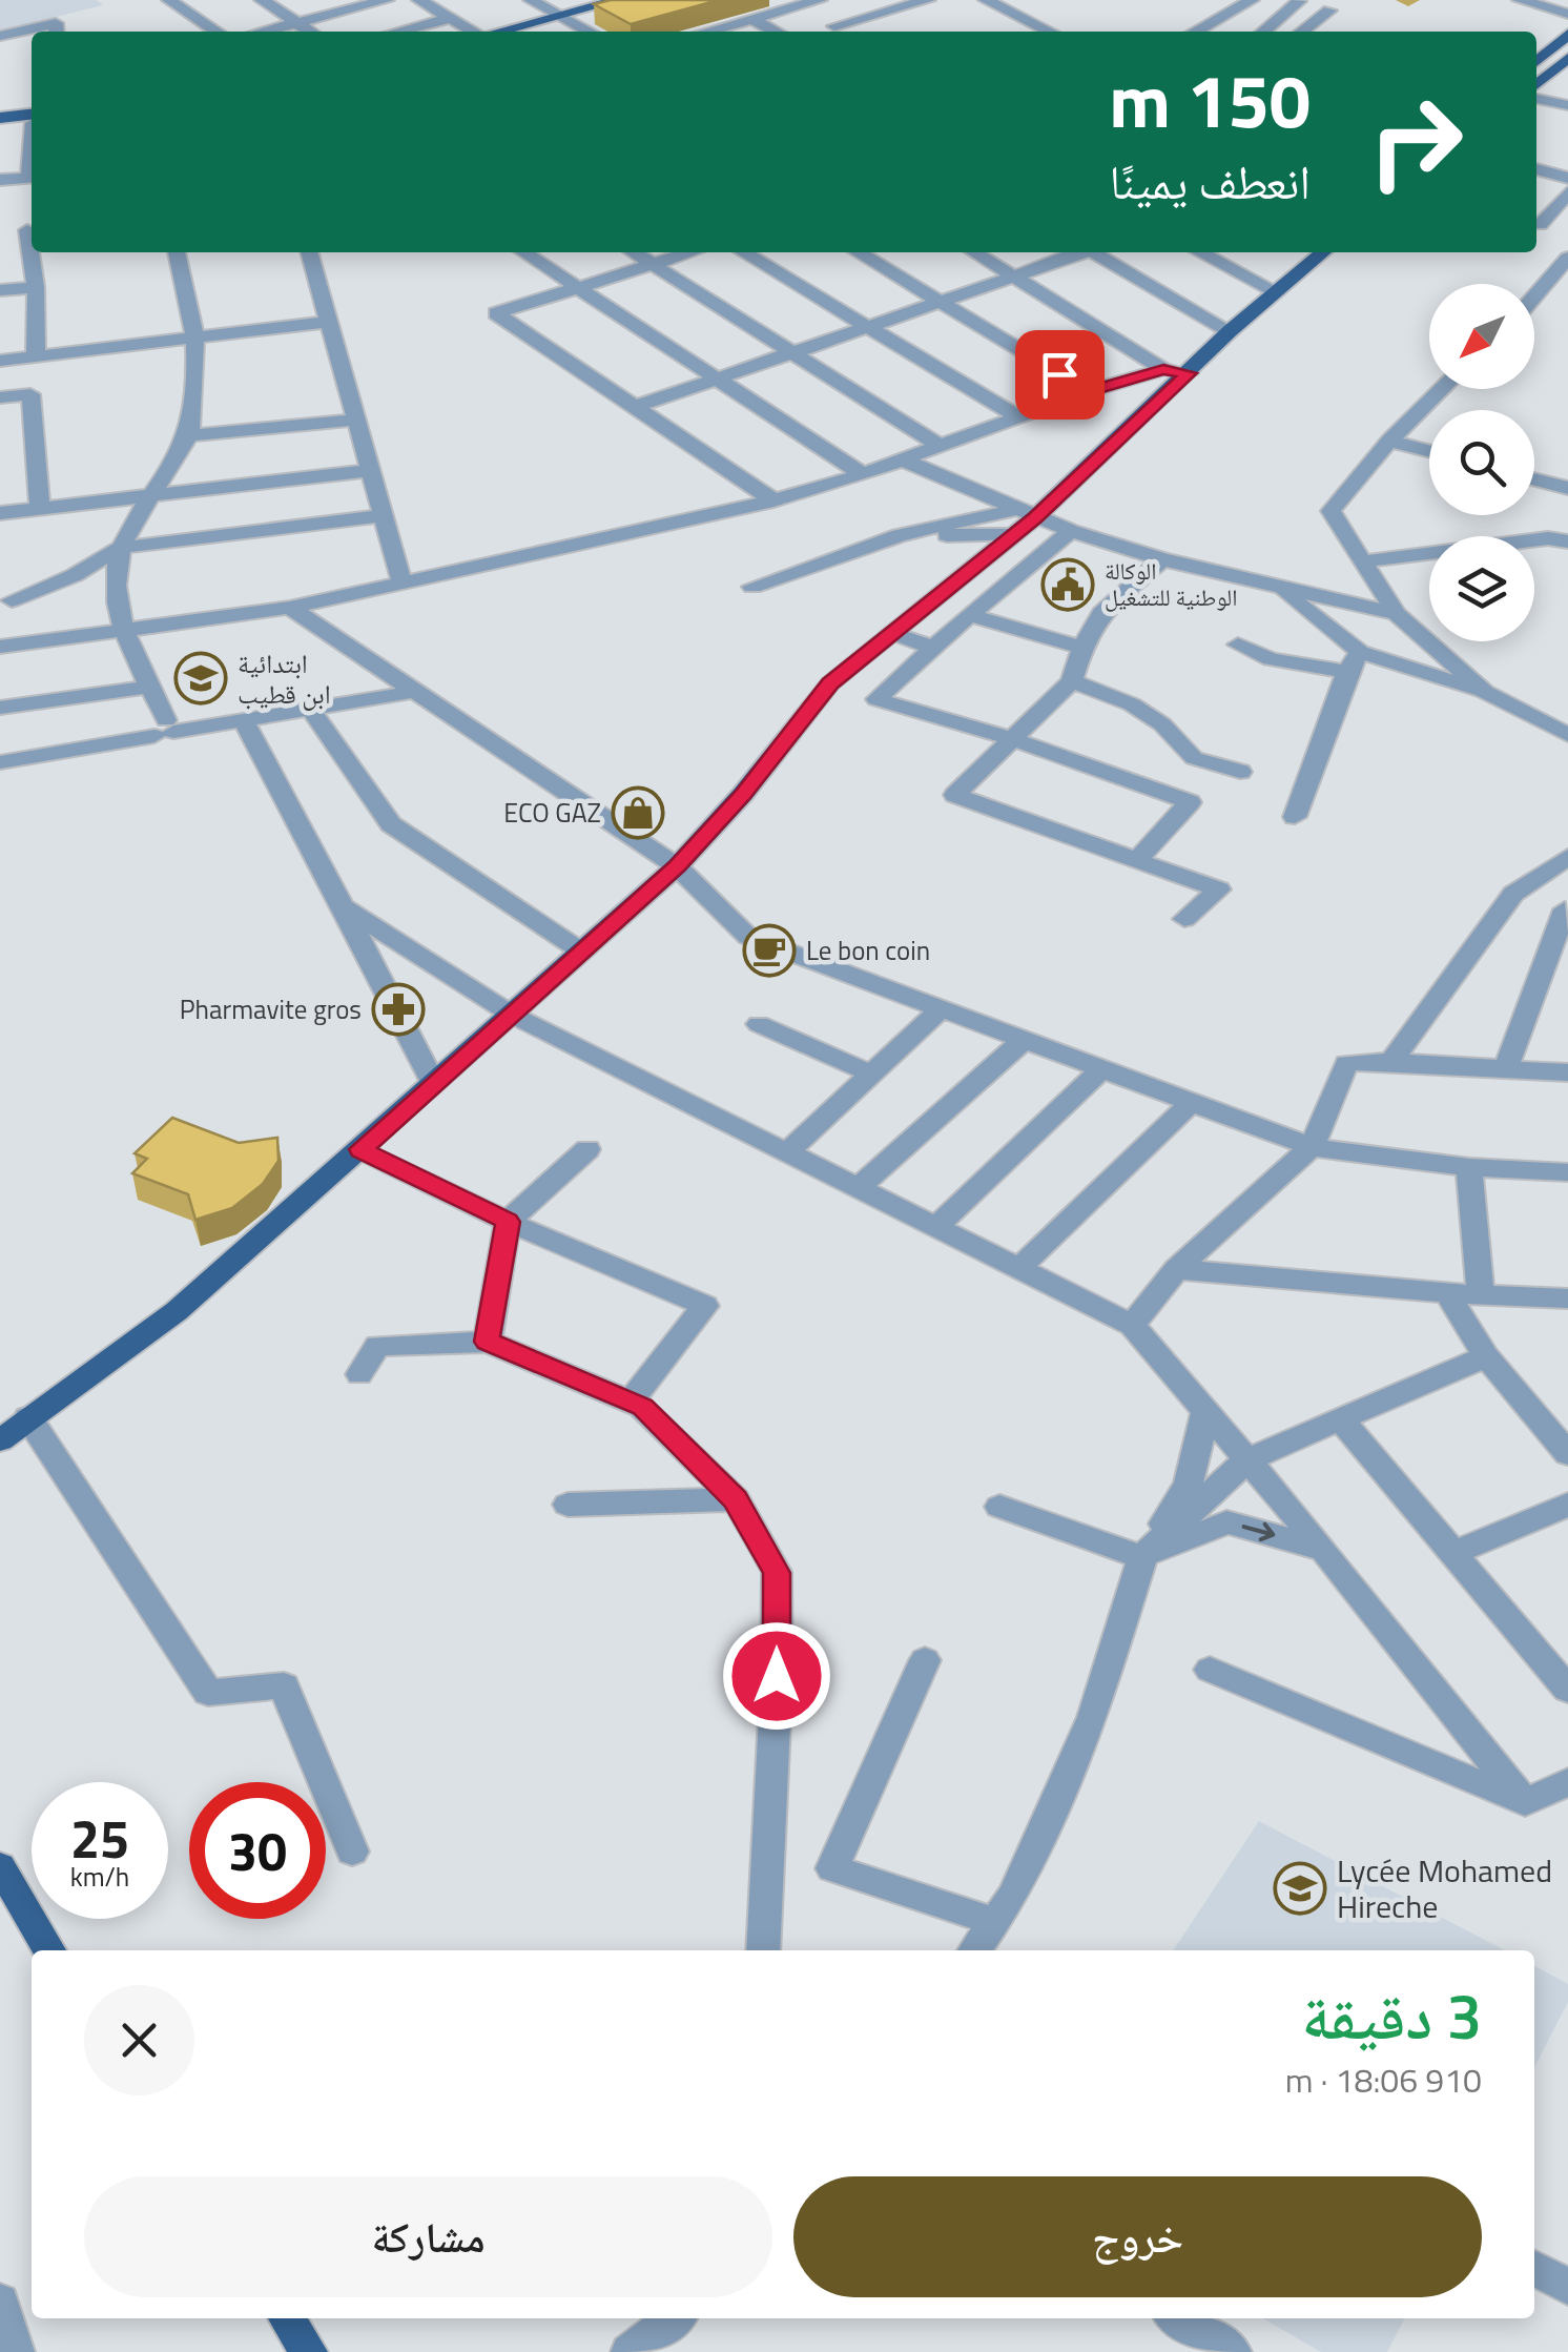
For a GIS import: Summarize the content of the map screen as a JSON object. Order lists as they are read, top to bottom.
{
  "places": {
    "public building": ["الوكالة الوطنية للتشغيل"],
    "school or university": ["ابتدائية ابن قطيب", "Lycée Mohamed Hireche"],
    "shop": ["ECO GAZ"],
    "cafe": ["Le bon coin"],
    "pharmacy": ["Pharmavite gros"]
  },
  "north": "bottom left",
  "page": {
    "turn": ["150 m", "انعطف يمينًا"],
    "speed": "25 km/h",
    "limit": "30",
    "heading": ["3 دقيقة", "910 m · 18:06"],
    "buttons": ["خروج", "مشاركة"]
  }
}
